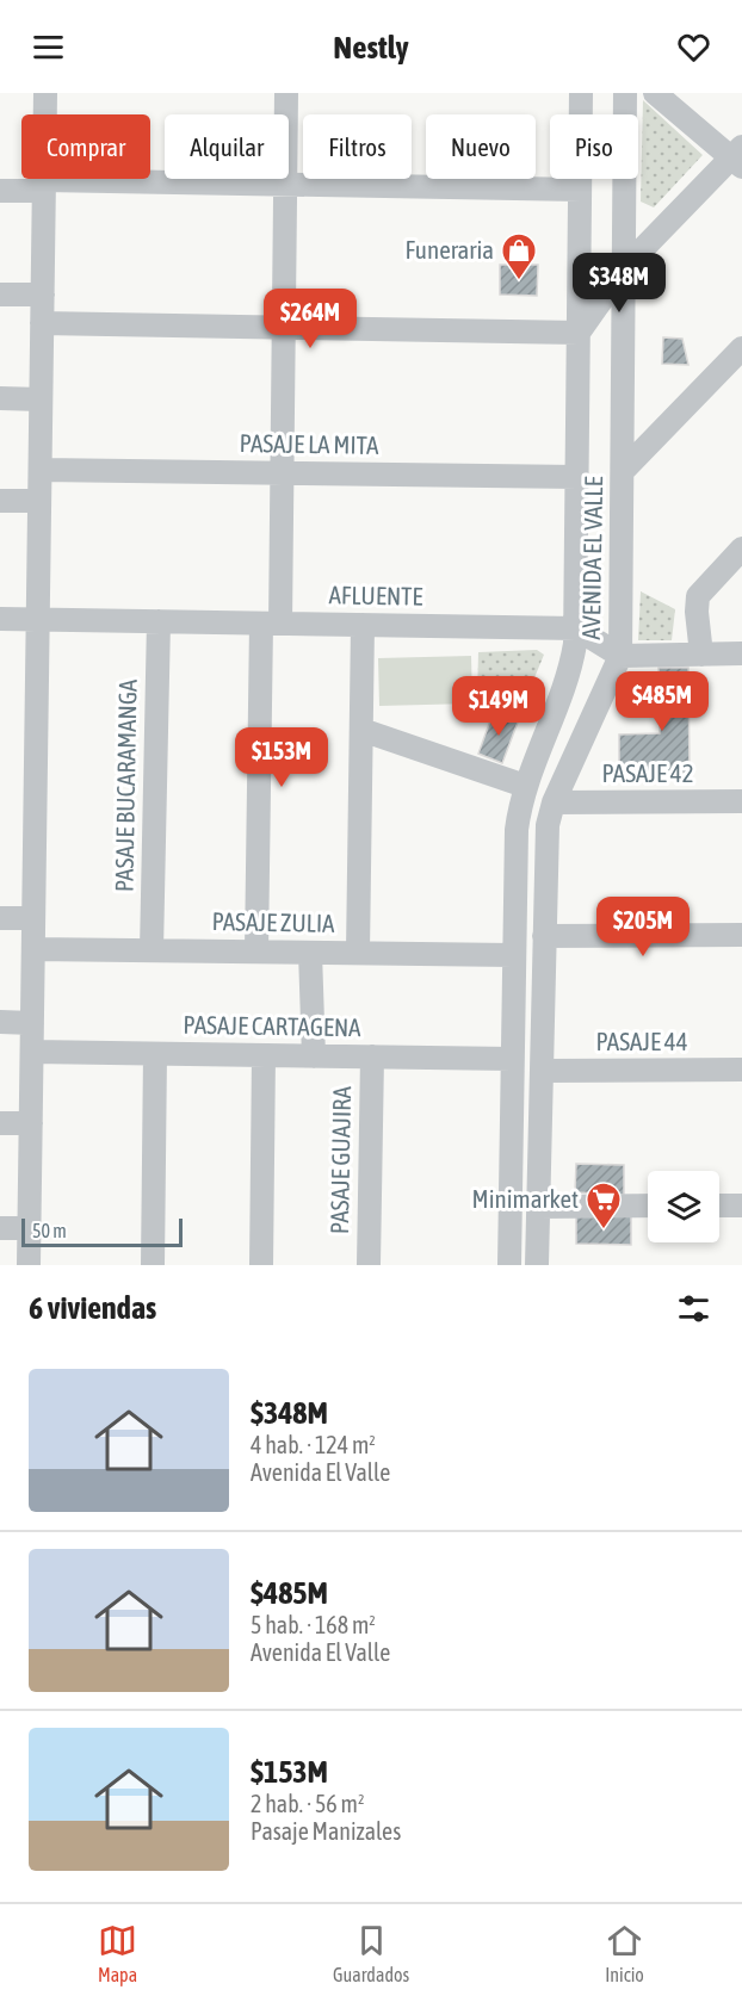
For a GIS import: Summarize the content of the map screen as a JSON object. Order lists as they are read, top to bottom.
{
  "streets": {
    "street": [
      "PASAJE LA MITA",
      "AVENIDA EL VALLE",
      "AFLUENTE",
      "PASAJE 42",
      "PASAJE BUCARAMANGA",
      "PASAJE ZULIA",
      "PASAJE CARTAGENA",
      "PASAJE 44",
      "PASAJE GUAJIRA"
    ]
  },
  "crossings": [
    ["PASAJE LA MITA", "AVENIDA EL VALLE"],
    ["AVENIDA EL VALLE", "AFLUENTE"],
    ["AVENIDA EL VALLE", "PASAJE 42"],
    ["AVENIDA EL VALLE", "PASAJE ZULIA"],
    ["AVENIDA EL VALLE", "PASAJE CARTAGENA"],
    ["AVENIDA EL VALLE", "PASAJE 44"],
    ["AFLUENTE", "PASAJE BUCARAMANGA"],
    ["PASAJE BUCARAMANGA", "PASAJE ZULIA"],
    ["PASAJE CARTAGENA", "PASAJE GUAJIRA"]
  ],
  "places": {
    "shop": ["Funeraria"],
    "supermarket": ["Minimarket"]
  },
  "scale_bar": "50 m",
  "page": {
    "header": "Nestly",
    "chip": [
      "Comprar",
      "Alquilar",
      "Filtros",
      "Nuevo",
      "Piso"
    ],
    "price": [
      "$348M",
      "$264M",
      "$485M",
      "$149M",
      "$153M",
      "$205M"
    ],
    "scale": "50 m",
    "heading": "6 viviendas",
    "list": [
      {
        "name": "$348M",
        "note": "4 hab. · 124 m² · Avenida El Valle"
      },
      {
        "name": "$485M",
        "note": "5 hab. · 168 m² · Avenida El Valle"
      },
      {
        "name": "$153M",
        "note": "2 hab. · 56 m² · Pasaje Manizales"
      }
    ],
    "tabs": ["Mapa", "Guardados", "Inicio"]
  }
}
